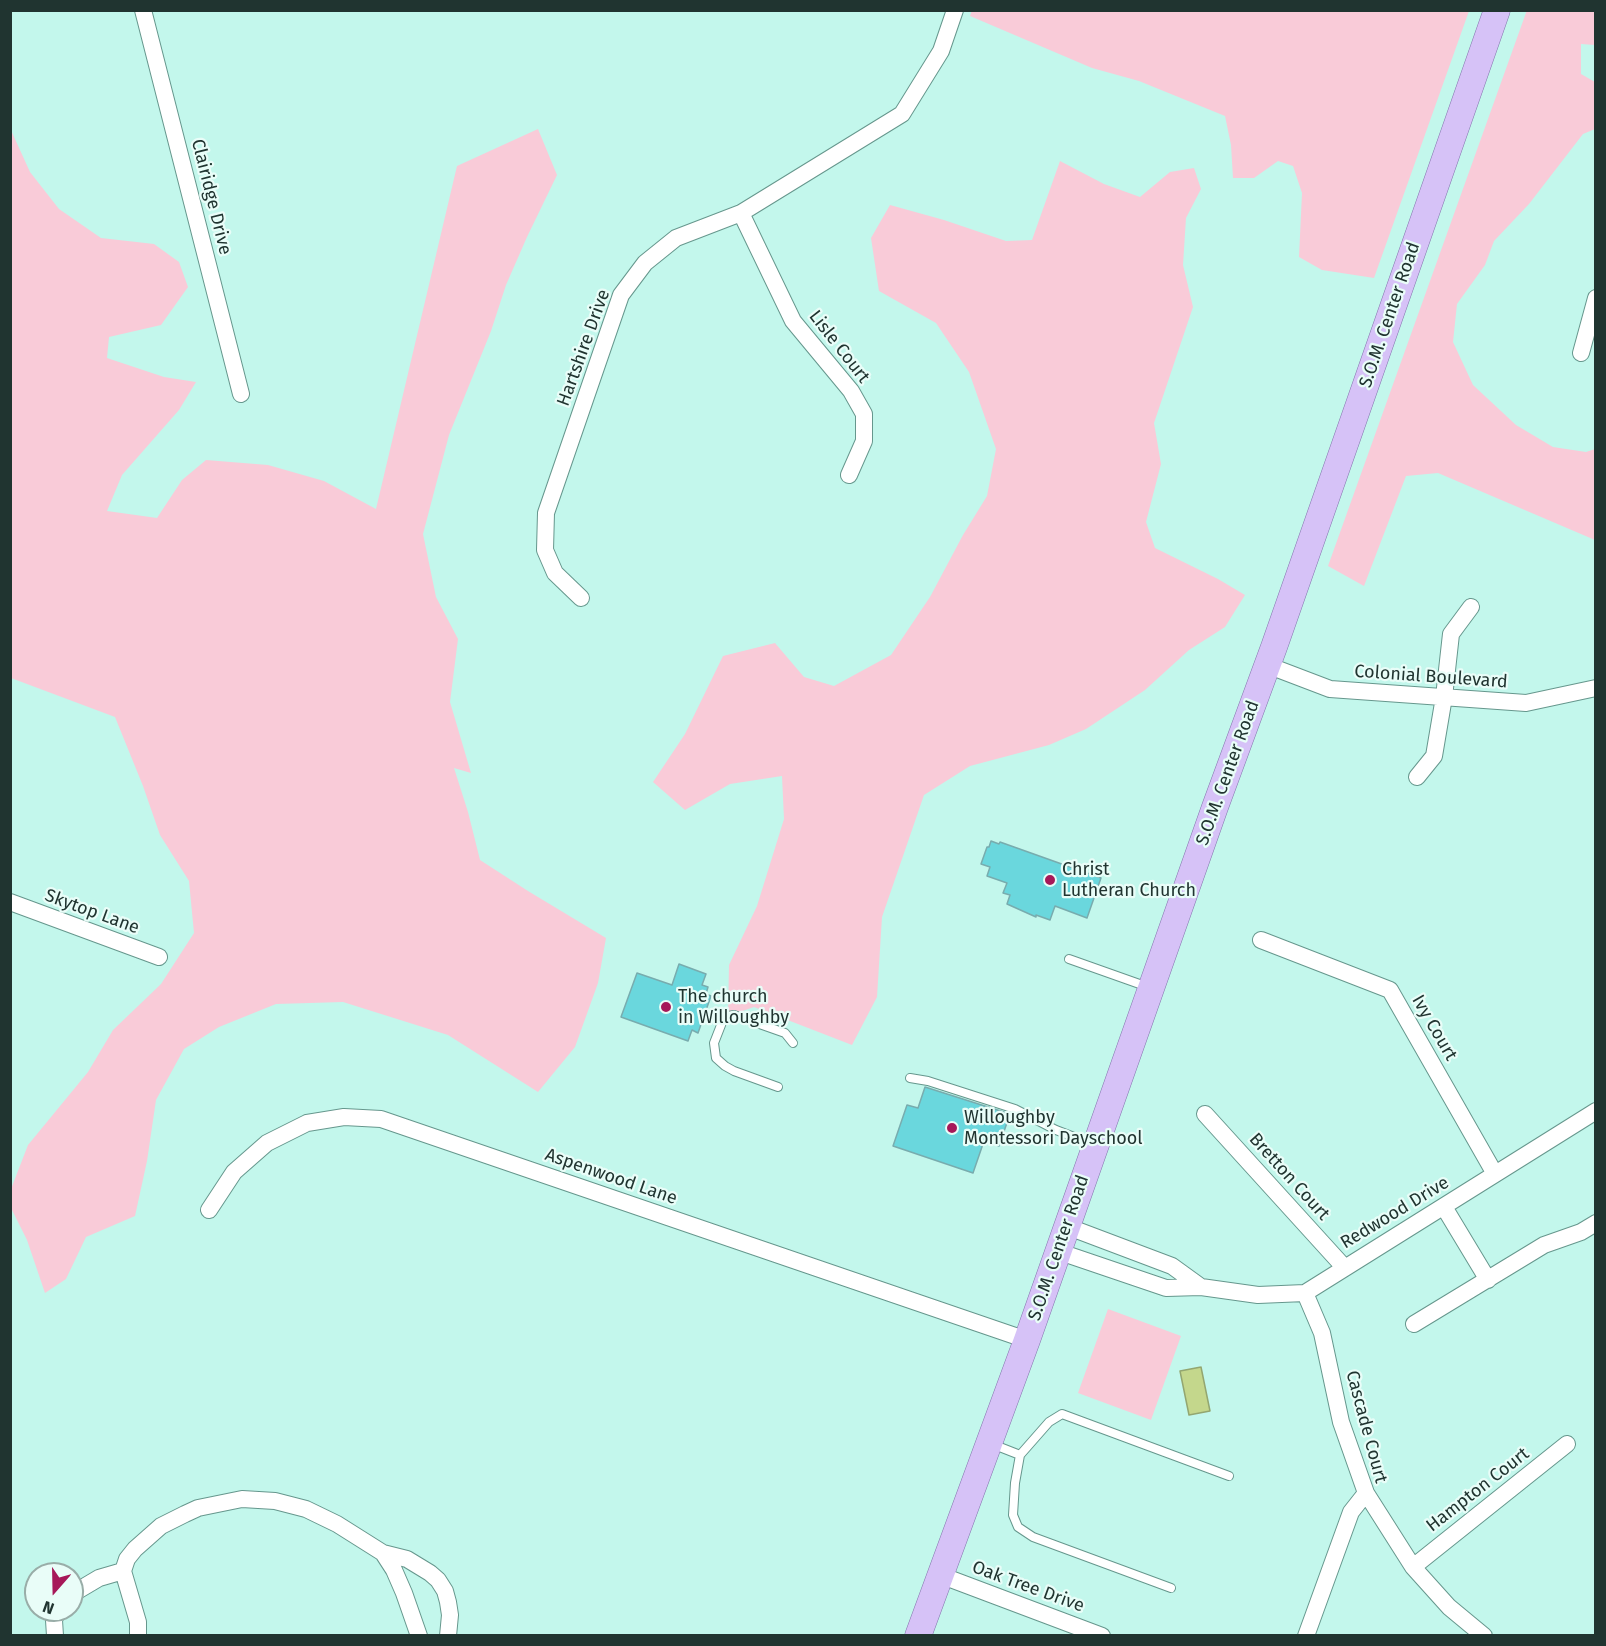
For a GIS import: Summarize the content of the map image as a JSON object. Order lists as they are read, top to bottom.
{
  "streets": {
    "main road": ["S.O.M. Center Road"],
    "street": [
      "Clairidge Drive",
      "Lisle Court",
      "Hartshire Drive",
      "Colonial Boulevard",
      "Skytop Lane",
      "Ivy Court",
      "Aspenwood Lane",
      "Bretton Court",
      "Redwood Drive",
      "Cascade Court",
      "Hampton Court",
      "Oak Tree Drive"
    ]
  },
  "crossings": [
    ["S.O.M. Center Road", "Colonial Boulevard"],
    ["S.O.M. Center Road", "Aspenwood Lane"],
    ["S.O.M. Center Road", "Oak Tree Drive"],
    ["Lisle Court", "Hartshire Drive"],
    ["Ivy Court", "Redwood Drive"],
    ["Bretton Court", "Redwood Drive"],
    ["Redwood Drive", "Cascade Court"]
  ],
  "places": ["Christ Lutheran Church", "The church in Willoughby", "Willoughby Montessori Dayschool"],
  "north": "bottom"
}
